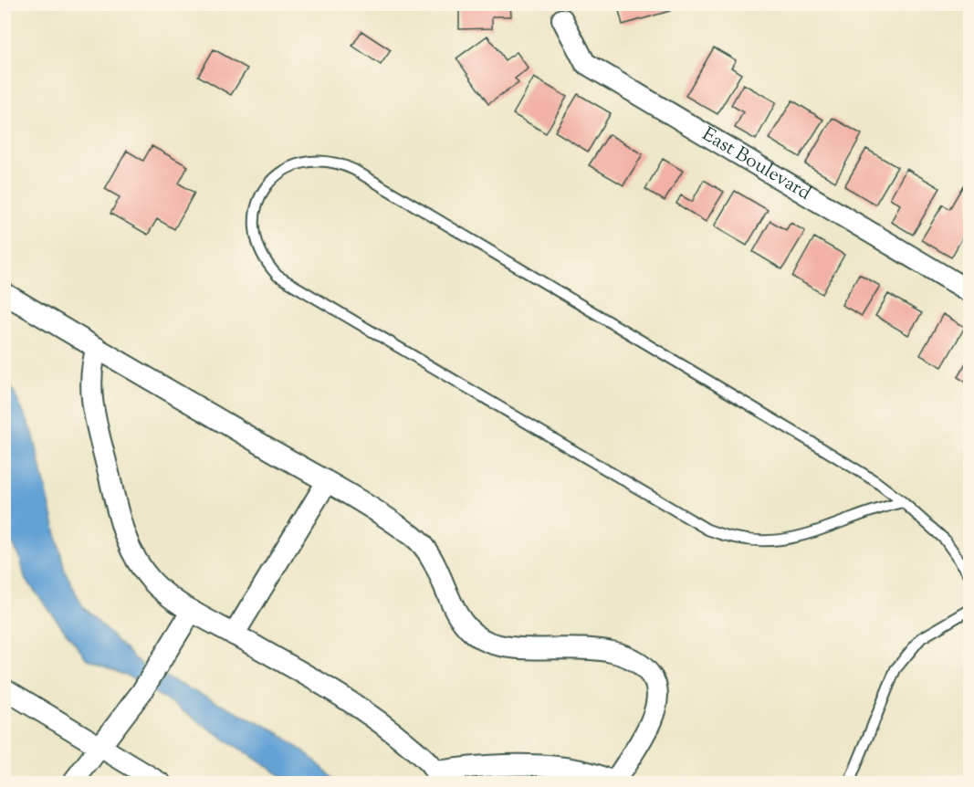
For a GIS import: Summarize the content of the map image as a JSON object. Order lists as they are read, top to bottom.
{
  "streets": {
    "street": ["East Boulevard"]
  }
}
